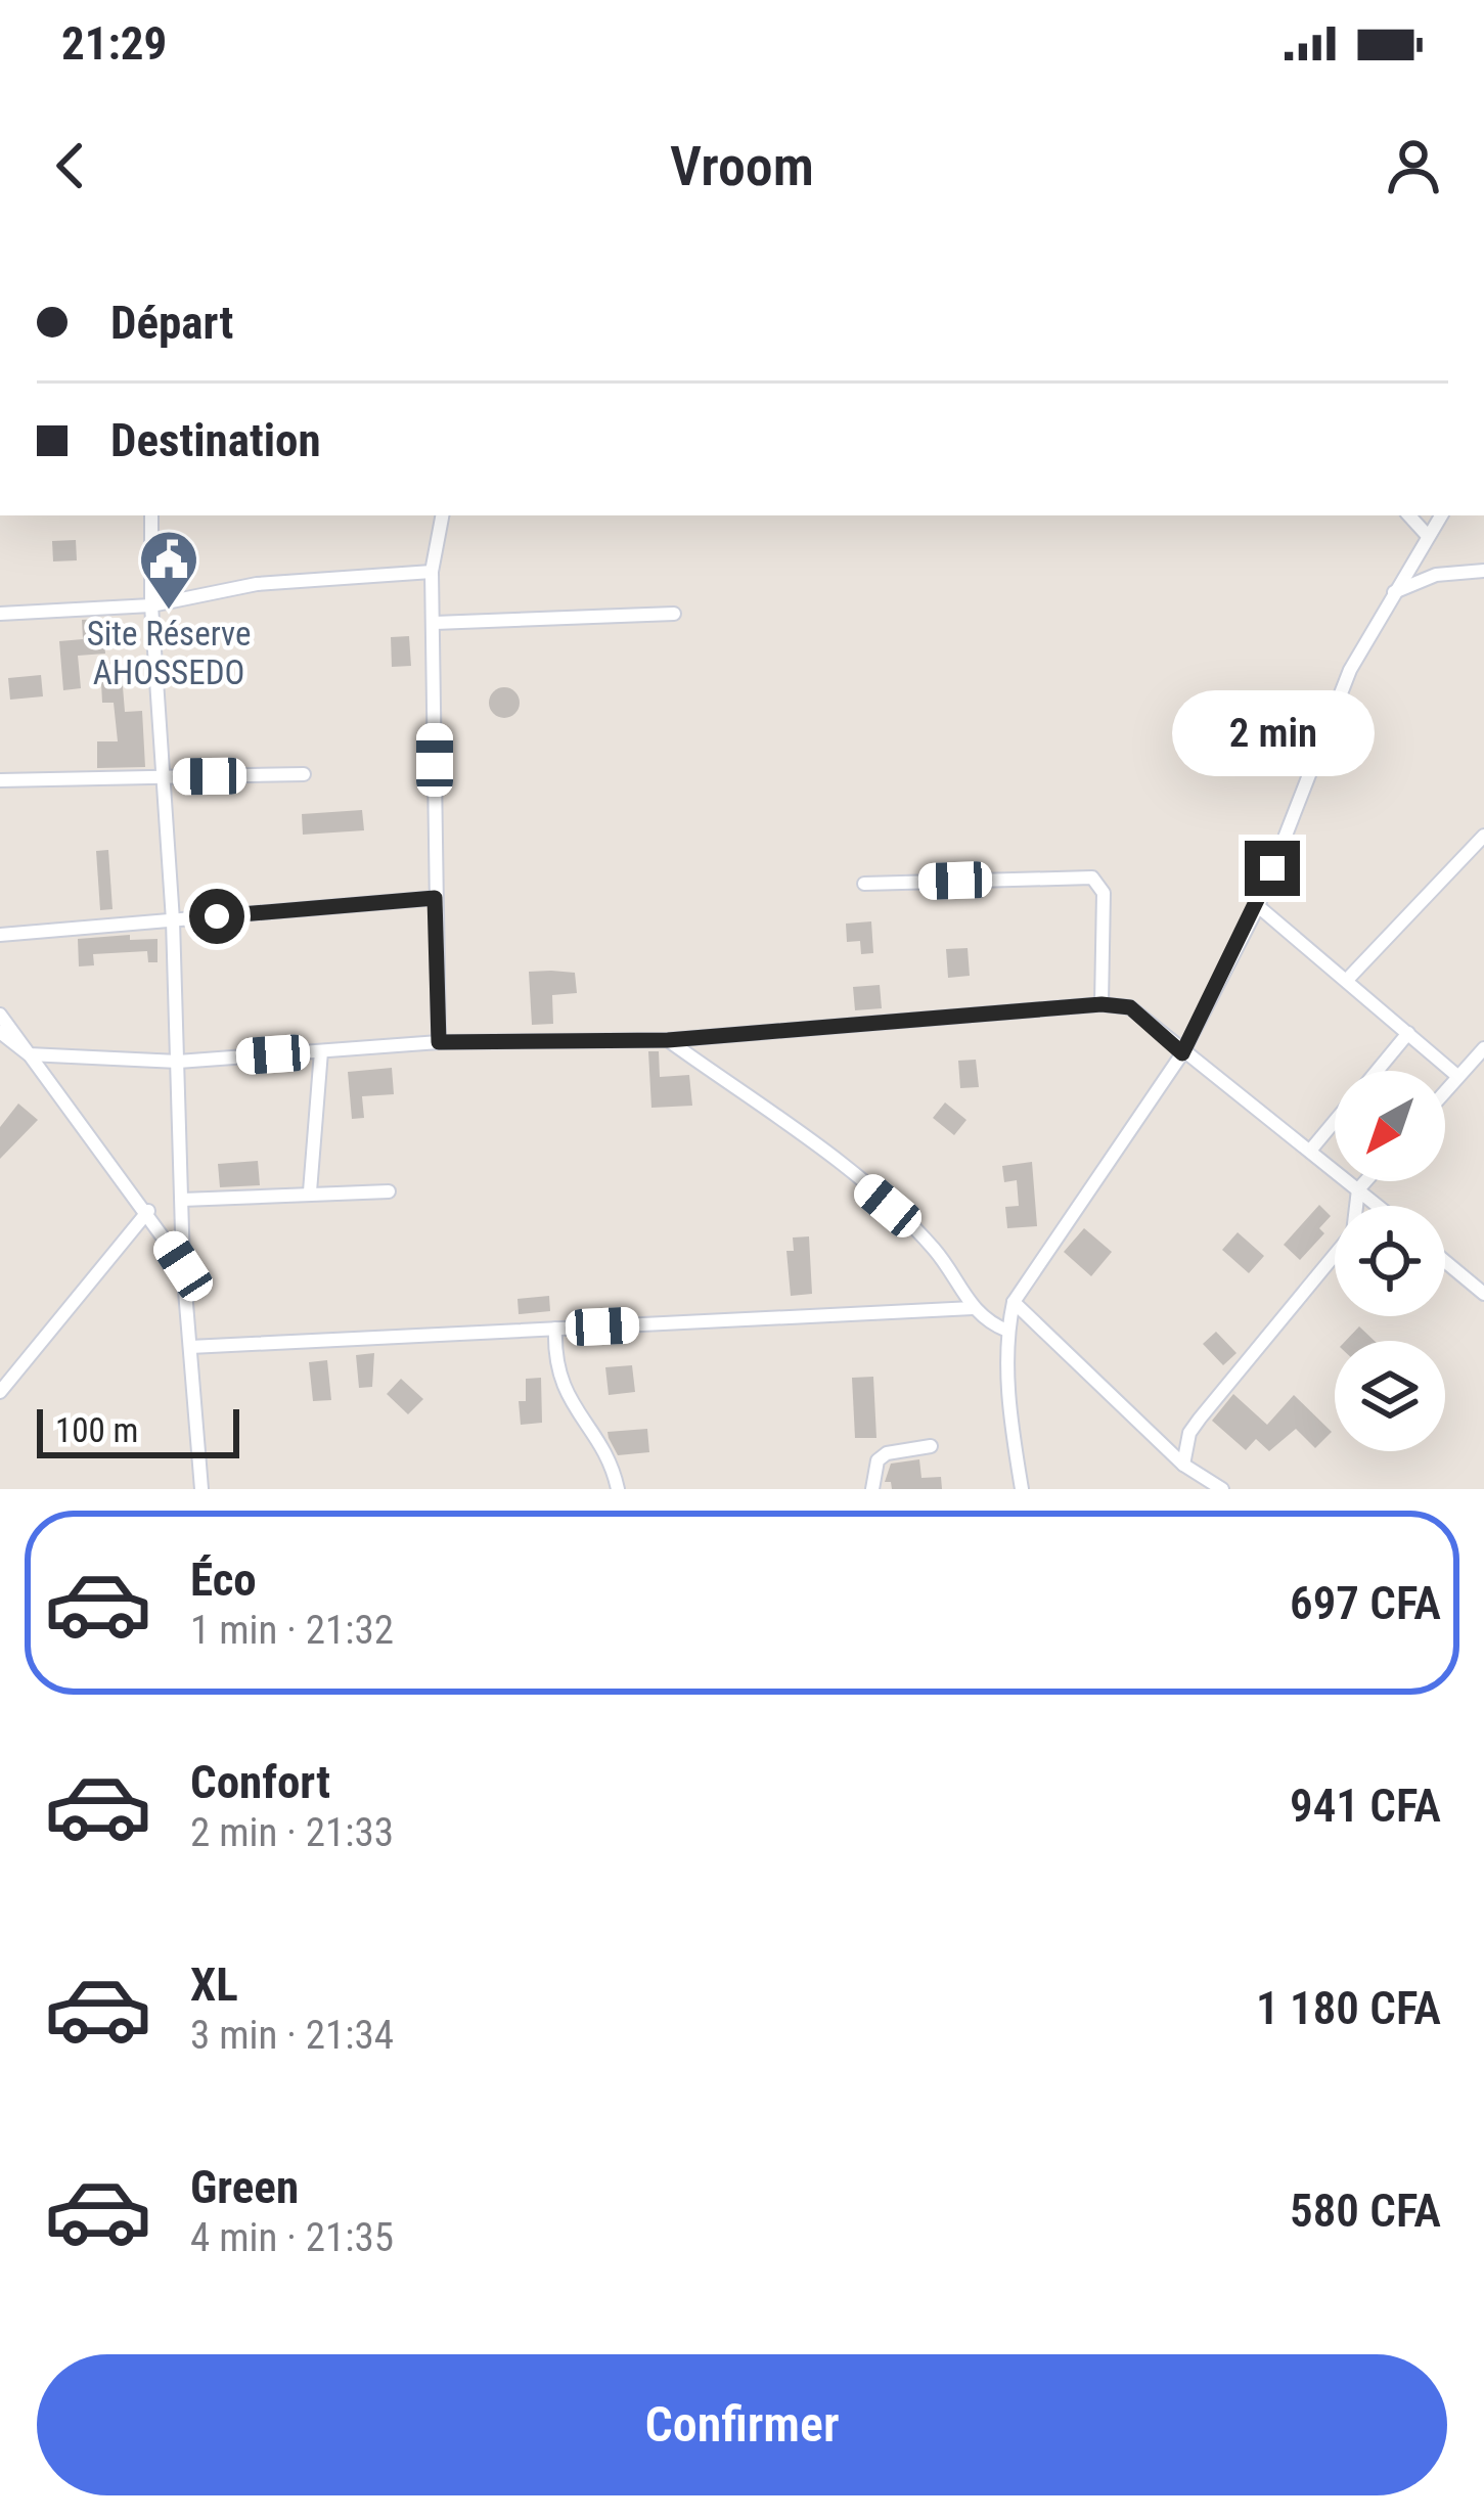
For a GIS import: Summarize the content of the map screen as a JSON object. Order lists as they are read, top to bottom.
{
  "places": {
    "public building": ["Site Réserve AHOSSEDO"]
  },
  "scale_bar": "100 m",
  "north": "bottom left",
  "page": {
    "status": "21:29",
    "header": "Vroom",
    "banner": ["Départ", "Destination"],
    "bubble": "2 min",
    "scale": "100 m",
    "list": [
      {
        "name": "Éco",
        "note": "1 min · 21:32",
        "value": "697 CFA"
      },
      {
        "name": "Confort",
        "note": "2 min · 21:33",
        "value": "941 CFA"
      },
      {
        "name": "XL",
        "note": "3 min · 21:34",
        "value": "1 180 CFA"
      },
      {
        "name": "Green",
        "note": "4 min · 21:35",
        "value": "580 CFA"
      }
    ],
    "buttons": "Confirmer"
  }
}
